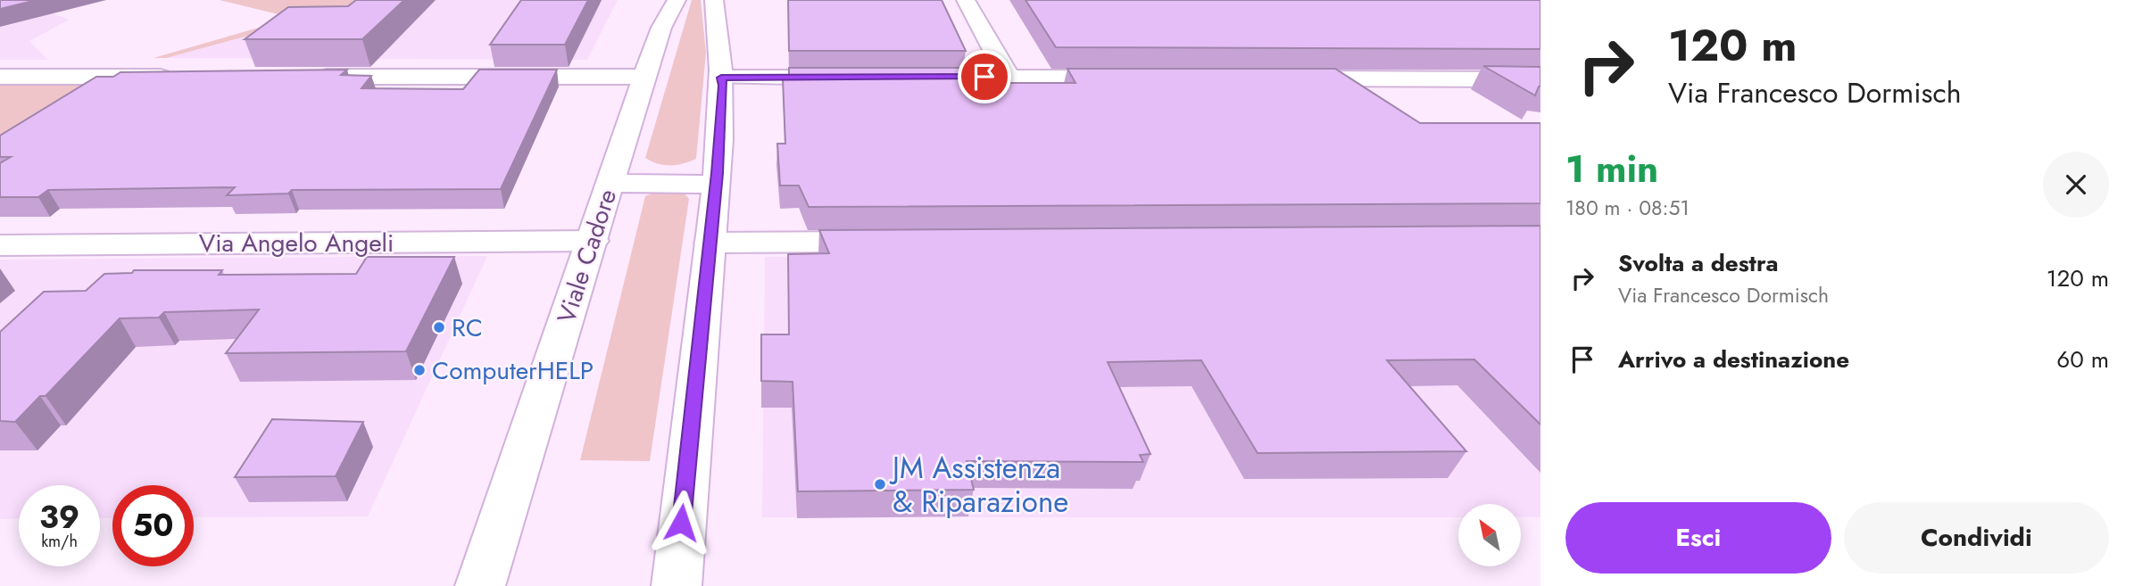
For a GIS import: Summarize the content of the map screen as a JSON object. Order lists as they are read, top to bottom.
{
  "streets": {
    "street": ["Via Angelo Angeli", "Viale Cadore"]
  },
  "crossings": [
    ["Via Angelo Angeli", "Viale Cadore"]
  ],
  "places": ["RC", "ComputerHELP", "JM Assistenza & Riparazione"],
  "north": "top left",
  "page": {
    "turn": ["120 m", "Via Francesco Dormisch"],
    "heading": ["1 min", "180 m · 08:51"],
    "list": [
      {
        "name": "Svolta a destra",
        "note": "Via Francesco Dormisch",
        "value": "120 m"
      },
      {
        "name": "Arrivo a destinazione",
        "value": "60 m"
      }
    ],
    "speed": "39 km/h",
    "limit": "50",
    "buttons": ["Esci", "Condividi"]
  }
}
